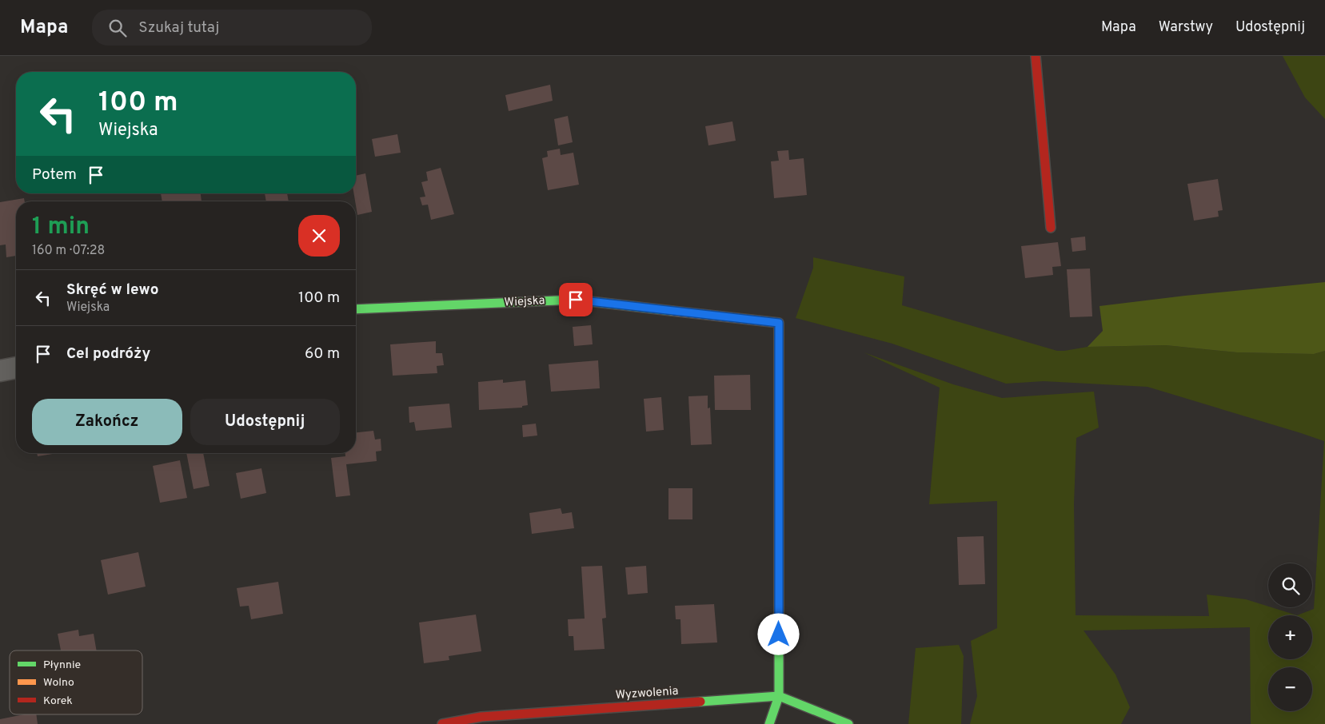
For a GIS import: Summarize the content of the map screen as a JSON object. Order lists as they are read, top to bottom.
{
  "streets": {
    "street": ["Wiejska", "Wyzwolenia"]
  },
  "crossings": [
    ["Wiejska", "Wyzwolenia"]
  ],
  "legend": ["Płynnie", "Wolno", "Korek"],
  "page": {
    "header": "Mapa",
    "search": "Szukaj tutaj",
    "nav": ["Mapa", "Warstwy", "Udostępnij"],
    "turn": ["100 m", "Wiejska"],
    "then": "Potem",
    "heading": ["1 min", "160 m · 07:28"],
    "list": [
      {
        "name": "Skręć w lewo",
        "note": "Wiejska",
        "value": "100 m"
      },
      {
        "name": "Cel podróży",
        "value": "60 m"
      }
    ],
    "buttons": ["Zakończ", "Udostępnij"],
    "map_buttons": ["+", "−"]
  }
}
